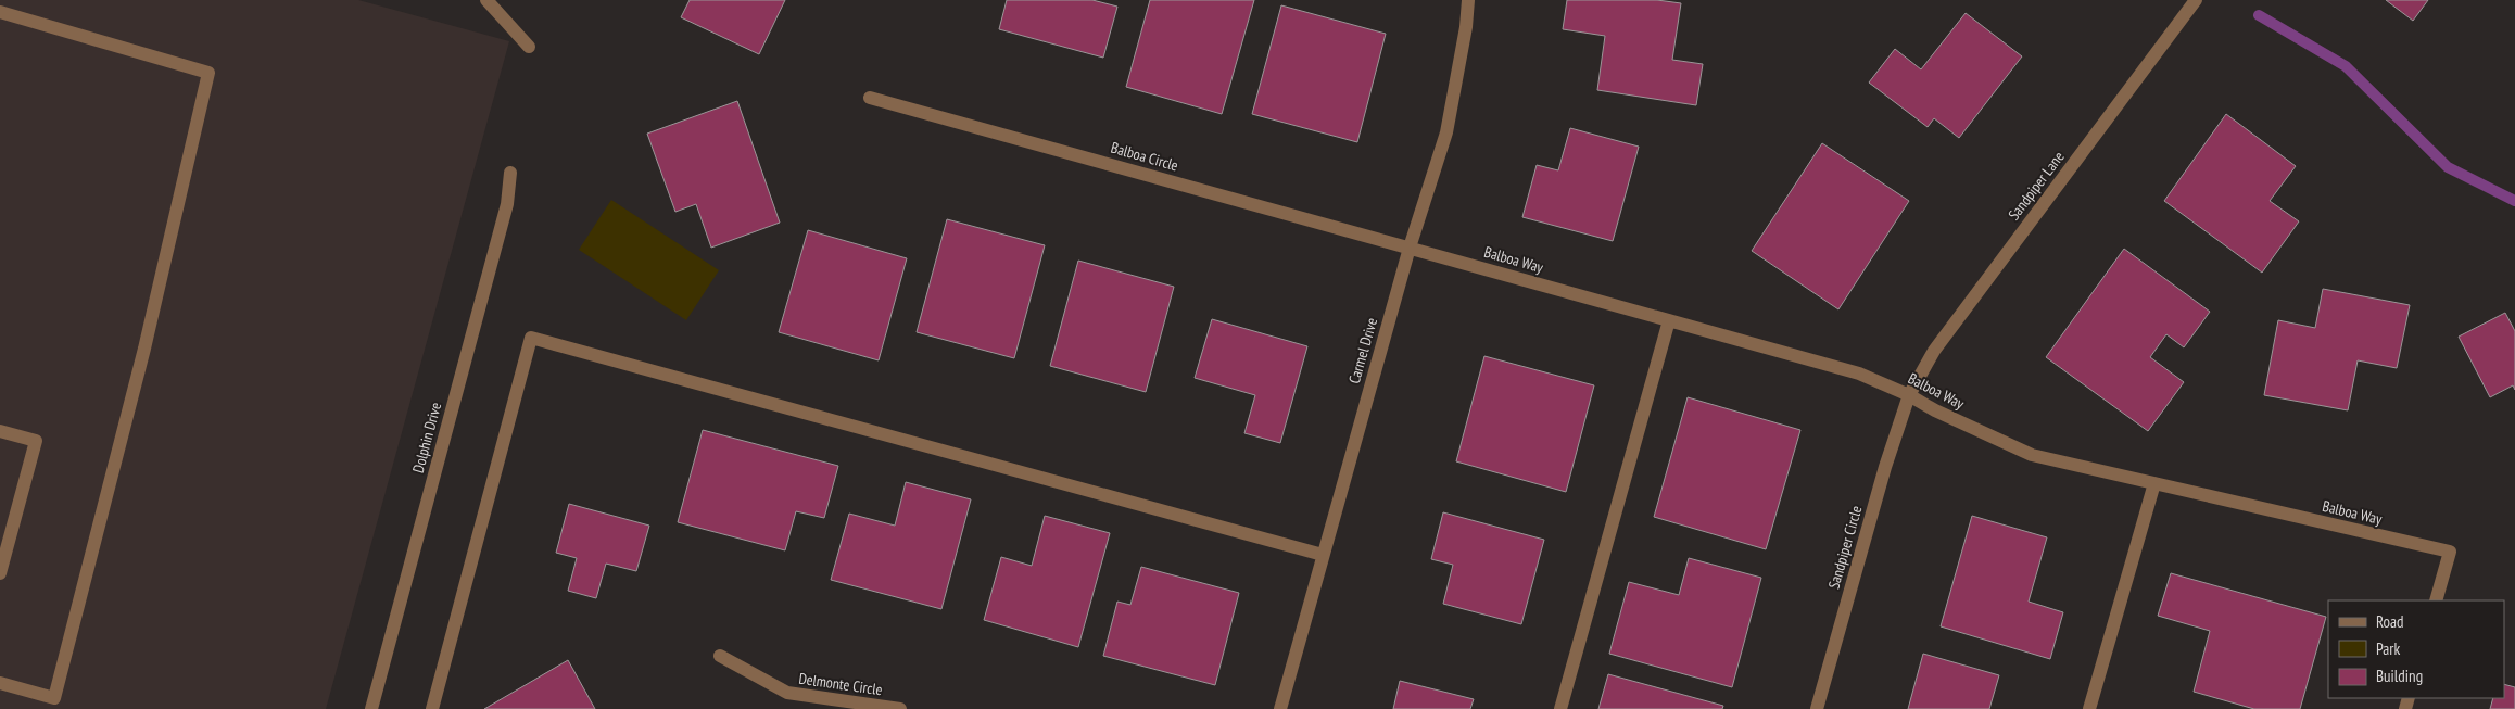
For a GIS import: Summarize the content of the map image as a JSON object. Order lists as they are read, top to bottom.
{
  "streets": {
    "street": [
      "Balboa Circle",
      "Sandpiper Lane",
      "Balboa Way",
      "Carmel Drive",
      "Dolphin Drive",
      "Sandpiper Circle",
      "Delmonte Circle"
    ]
  },
  "crossings": [
    ["Balboa Circle", "Balboa Way"],
    ["Balboa Circle", "Carmel Drive"],
    ["Sandpiper Lane", "Balboa Way"],
    ["Sandpiper Lane", "Sandpiper Circle"],
    ["Balboa Way", "Carmel Drive"],
    ["Balboa Way", "Sandpiper Circle"]
  ],
  "legend": ["Road", "Park", "Building"]
}
